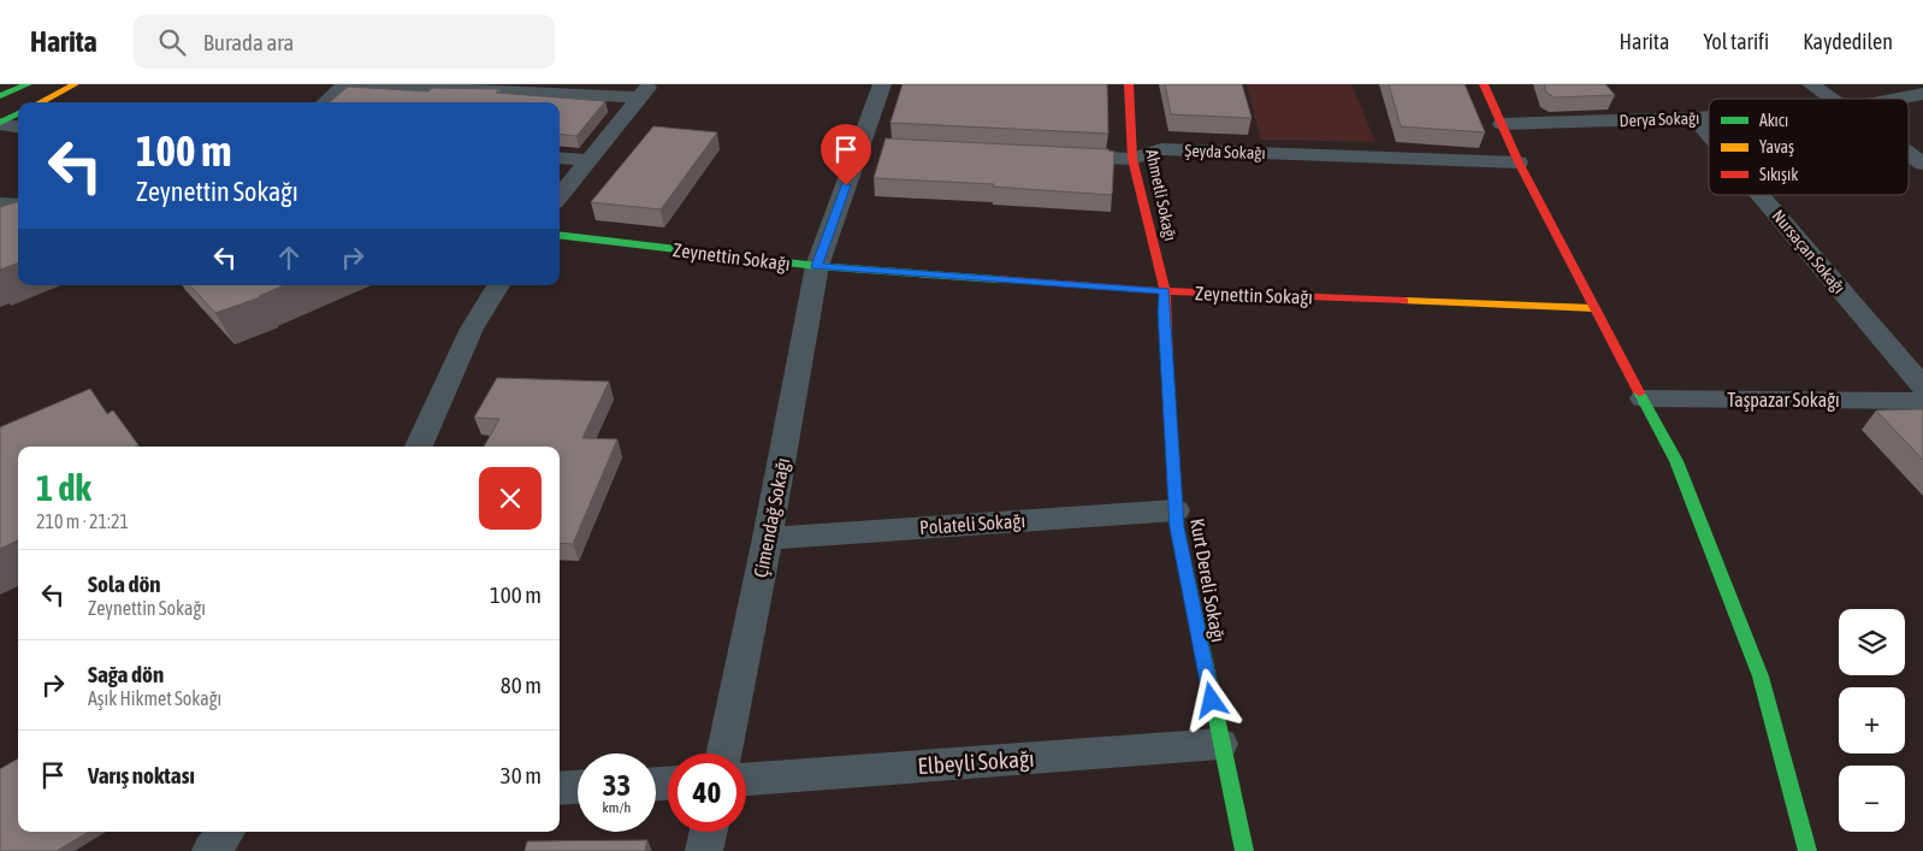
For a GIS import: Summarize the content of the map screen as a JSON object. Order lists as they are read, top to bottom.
{
  "streets": {
    "street": [
      "Derya Sokağı",
      "Şeyda Sokağı",
      "Ahmetli Sokağı",
      "Nursaçan Sokağı",
      "Zeynettin Sokağı",
      "Taşpazar Sokağı",
      "Çimendağ Sokağı",
      "Polateli Sokağı",
      "Kurt Dereli Sokağı",
      "Elbeyli Sokağı"
    ]
  },
  "crossings": [
    ["Derya Sokağı", "Nursaçan Sokağı"],
    ["Şeyda Sokağı", "Ahmetli Sokağı"],
    ["Ahmetli Sokağı", "Zeynettin Sokağı"],
    ["Ahmetli Sokağı", "Kurt Dereli Sokağı"],
    ["Zeynettin Sokağı", "Çimendağ Sokağı"],
    ["Çimendağ Sokağı", "Polateli Sokağı"],
    ["Polateli Sokağı", "Kurt Dereli Sokağı"],
    ["Kurt Dereli Sokağı", "Elbeyli Sokağı"]
  ],
  "legend": ["Akıcı", "Yavaş", "Sıkışık"],
  "page": {
    "header": "Harita",
    "search": "Burada ara",
    "nav": ["Harita", "Yol tarifi", "Kaydedilen"],
    "turn": ["100 m", "Zeynettin Sokağı"],
    "heading": ["1 dk", "210 m · 21:21"],
    "list": [
      {
        "name": "Sola dön",
        "note": "Zeynettin Sokağı",
        "value": "100 m"
      },
      {
        "name": "Sağa dön",
        "note": "Aşık Hikmet Sokağı",
        "value": "80 m"
      },
      {
        "name": "Varış noktası",
        "value": "30 m"
      }
    ],
    "map_buttons": ["+", "−"],
    "speed": "33 km/h",
    "limit": "40"
  }
}
